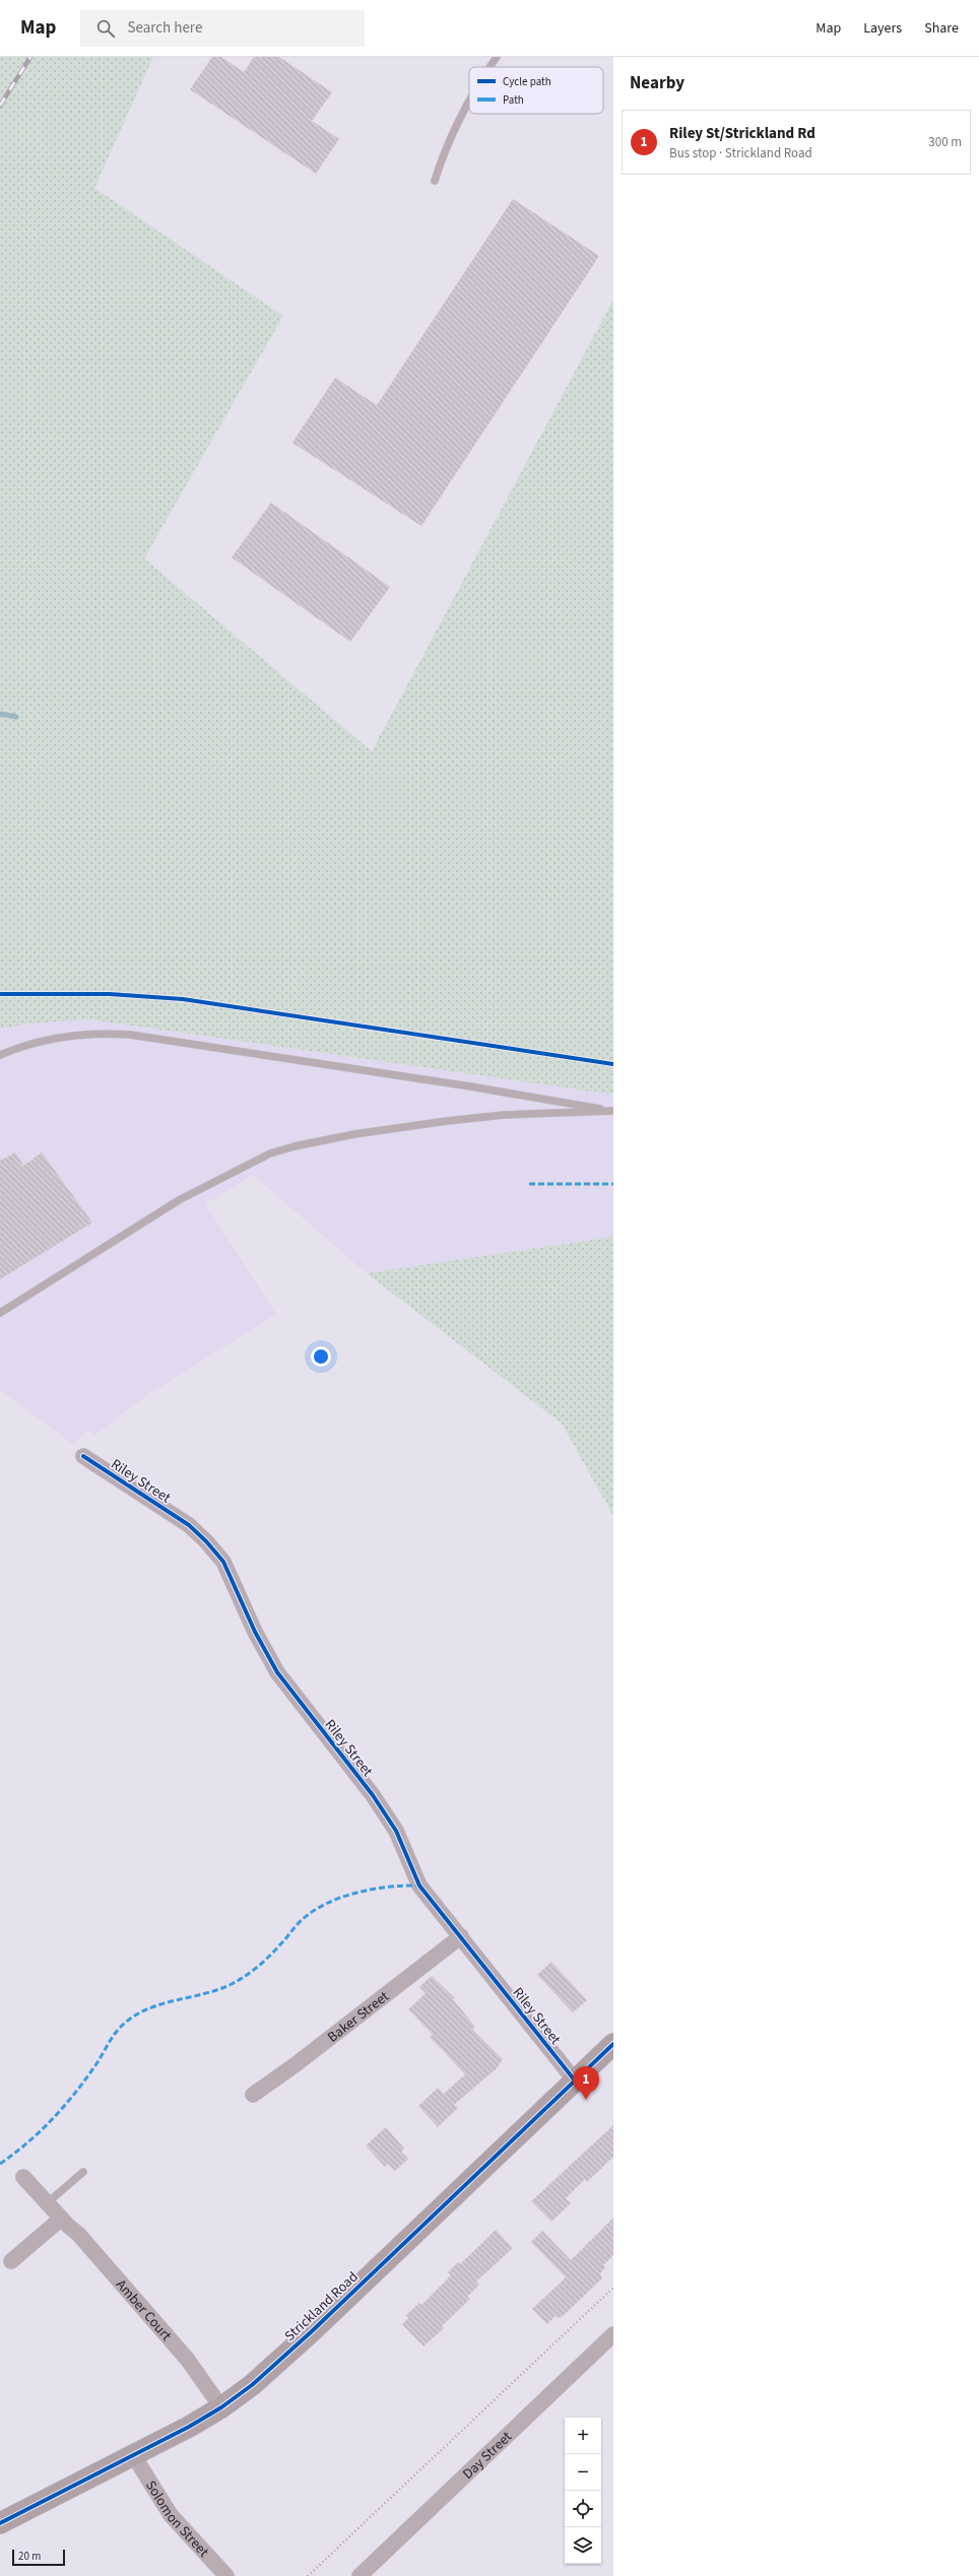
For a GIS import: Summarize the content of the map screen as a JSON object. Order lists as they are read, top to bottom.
{
  "streets": {
    "street": [
      "Riley Street",
      "Baker Street",
      "Strickland Road",
      "Amber Court",
      "Day Street",
      "Solomon Street"
    ]
  },
  "crossings": [
    ["Riley Street", "Baker Street"],
    ["Riley Street", "Strickland Road"],
    ["Strickland Road", "Amber Court"],
    ["Strickland Road", "Solomon Street"]
  ],
  "legend": ["Cycle path", "Path"],
  "scale_bar": "20 m",
  "page": {
    "header": "Map",
    "search": "Search here",
    "nav": ["Map", "Layers", "Share"],
    "heading": "Nearby",
    "list": [
      {
        "mark": "1",
        "name": "Riley St/Strickland Rd",
        "note": "Bus stop · Strickland Road",
        "value": "300 m"
      }
    ],
    "pins": "1",
    "map_buttons": ["+", "−"],
    "scale": "20 m"
  }
}
